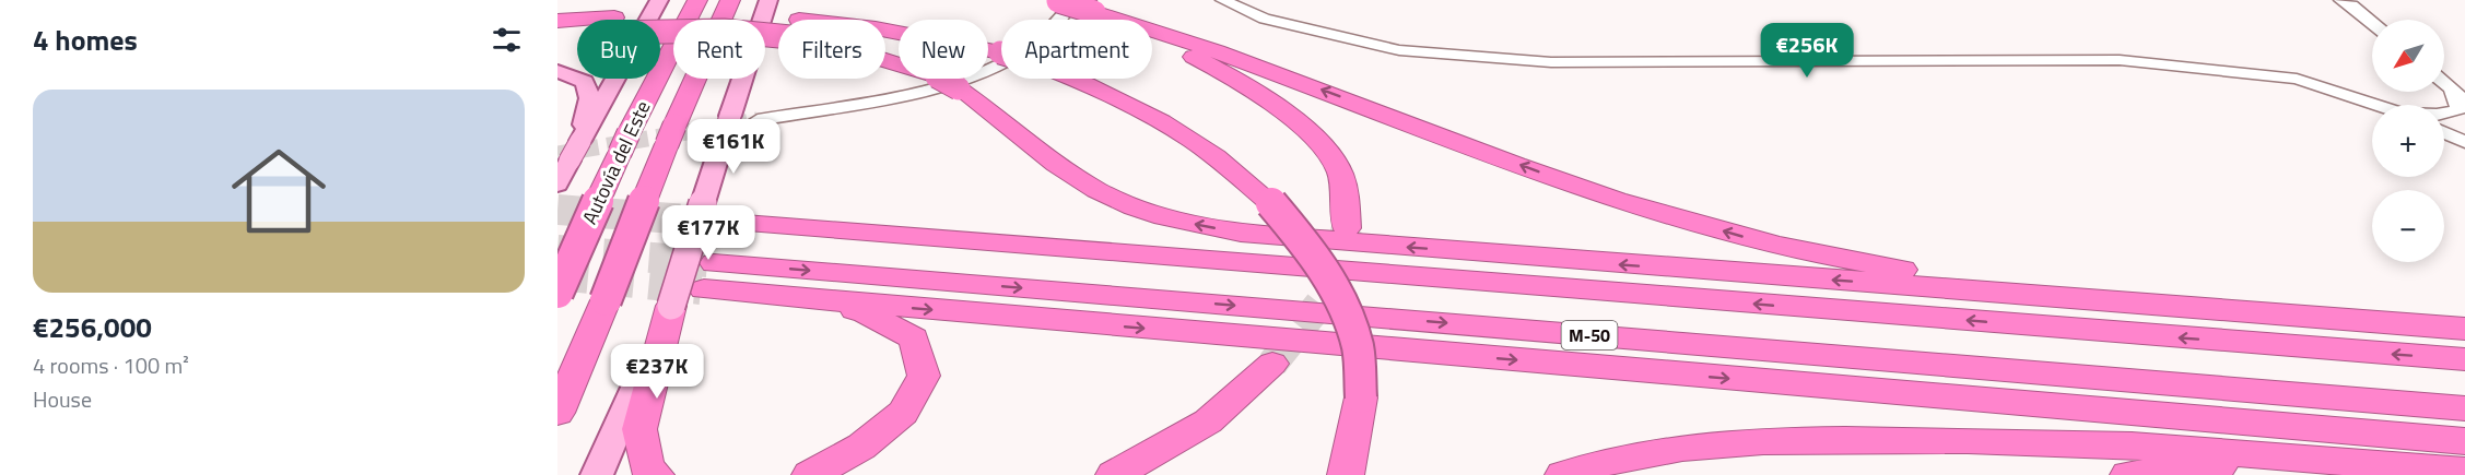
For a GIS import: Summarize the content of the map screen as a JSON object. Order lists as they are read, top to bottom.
{
  "streets": {
    "highway": ["Autovía del Este", "M-50"]
  },
  "north": "bottom left",
  "page": {
    "heading": "4 homes",
    "map_buttons": ["+", "−"],
    "chip": [
      "Buy",
      "Rent",
      "Filters",
      "New",
      "Apartment"
    ],
    "price": [
      "€256K",
      "€161K",
      "€177K",
      "€237K"
    ],
    "list": [
      {
        "name": "€256,000",
        "note": "4 rooms · 100 m² · House"
      }
    ]
  }
}
